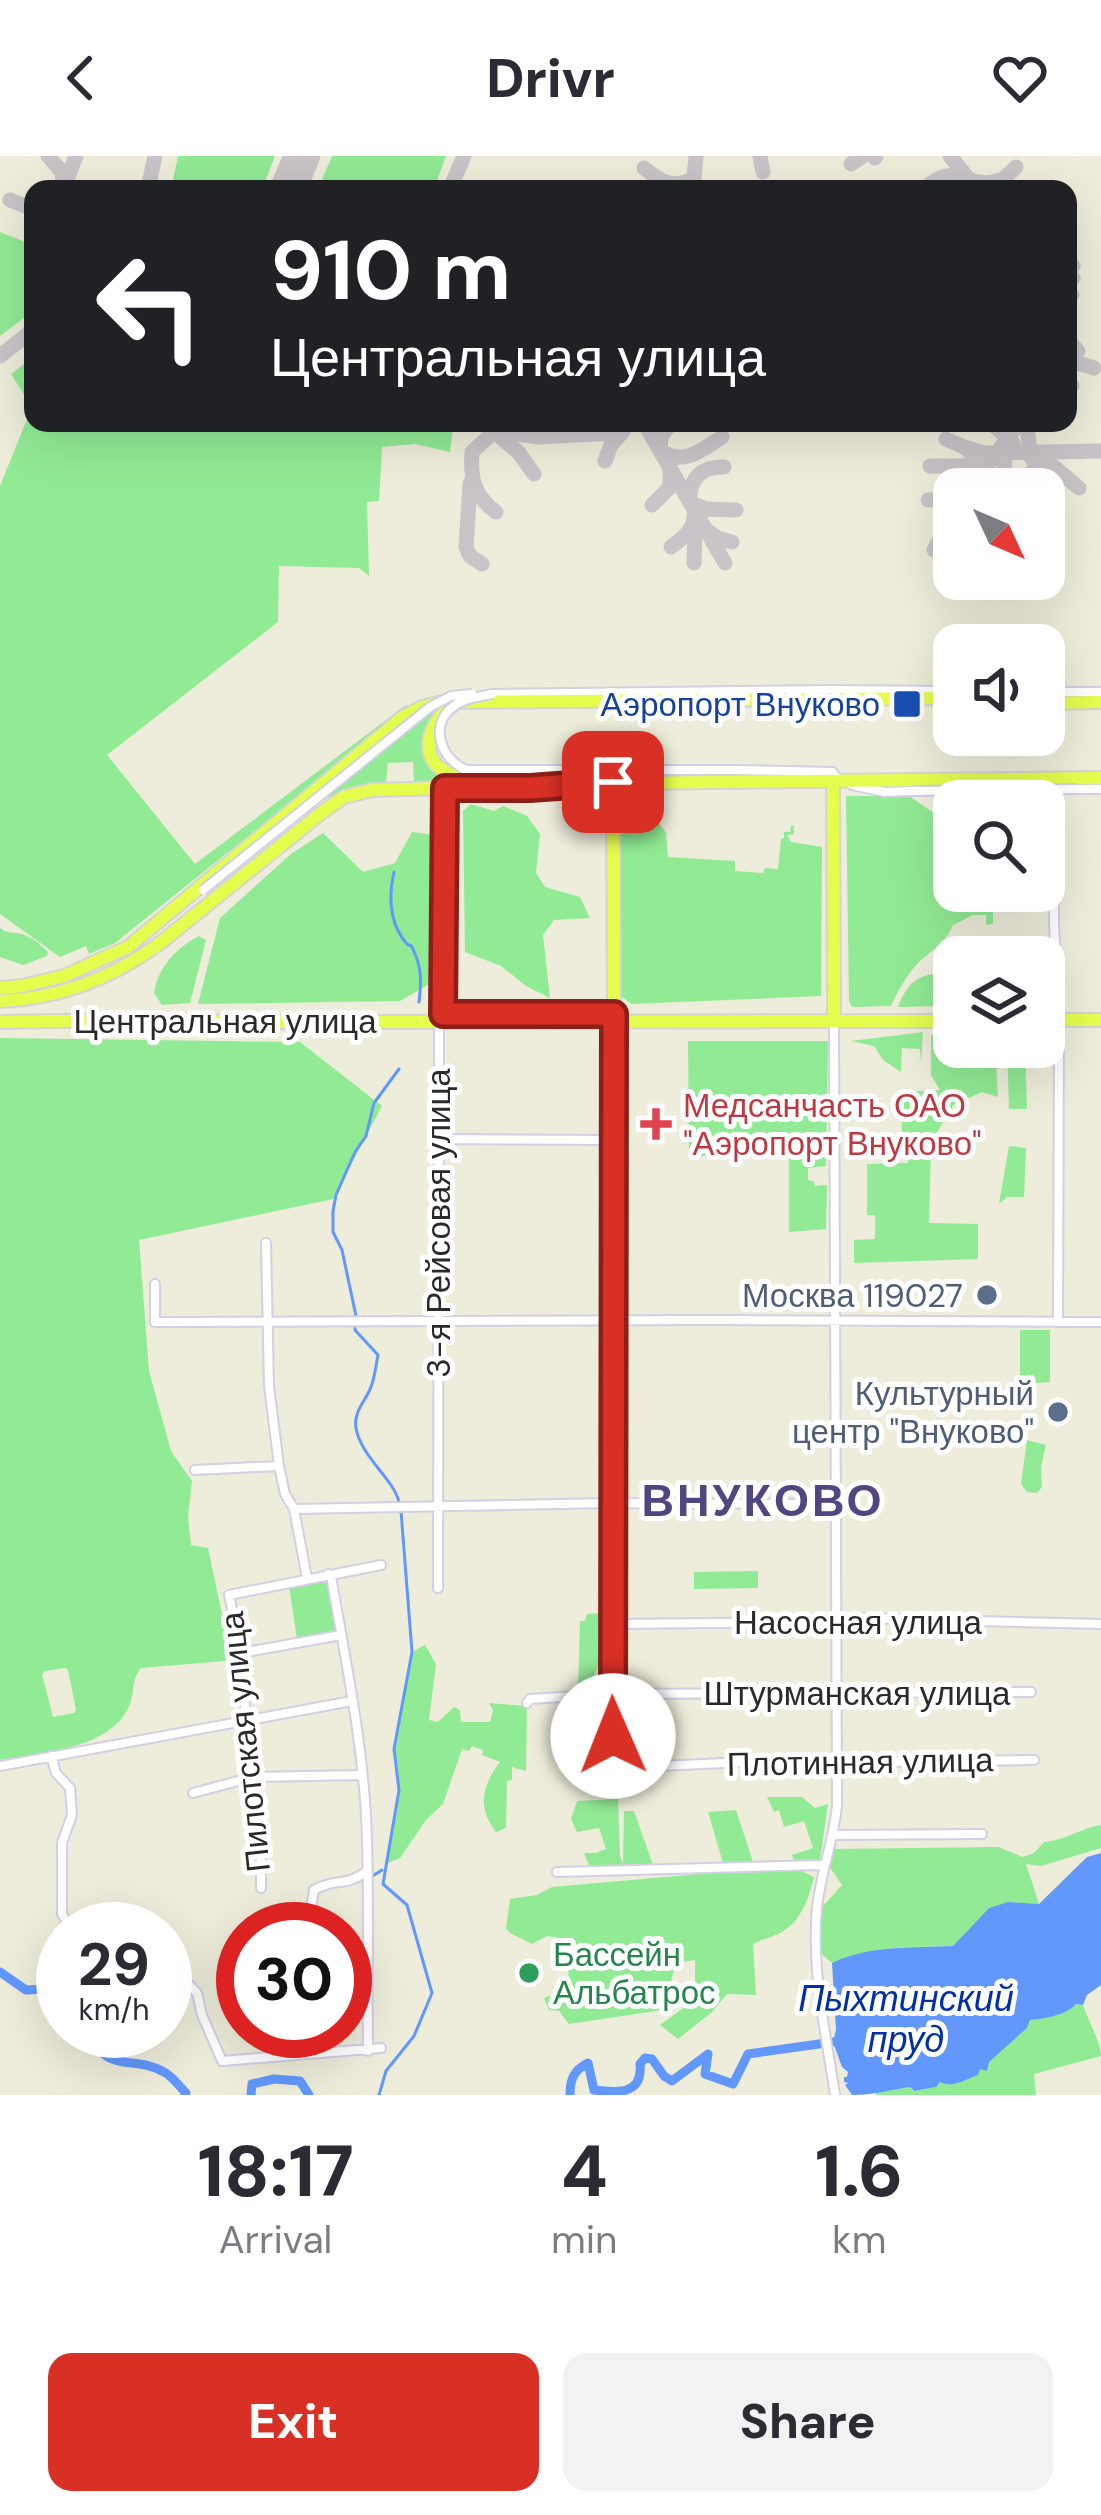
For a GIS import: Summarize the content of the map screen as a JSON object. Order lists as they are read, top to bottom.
{
  "streets": {
    "main road": ["Центральная улица", "3-я Рейсовая улица"],
    "street": [
      "Насосная улица",
      "Штурманская улица",
      "Пилотская улица",
      "Плотинная улица"
    ]
  },
  "crossings": [
    ["Центральная улица", "3-я Рейсовая улица"]
  ],
  "districts": ["ВНУКОВО"],
  "water": ["Пыхтинский пруд"],
  "places": {
    "transit": ["Аэропорт Внуково"],
    "health": ["Медсанчасть ОАО \"Аэропорт Внуково\""],
    "other": ["Москва 119027", "Культурный центр \"Внуково\"", "Бассейн Альбатрос"]
  },
  "north": "bottom right",
  "page": {
    "header": "Drivr",
    "turn": ["910 m", "Центральная улица"],
    "speed": "29 km/h",
    "limit": "30",
    "eta": [
      "18:17",
      "Arrival",
      "4",
      "min",
      "1.6",
      "km"
    ],
    "buttons": ["Exit", "Share"]
  }
}
